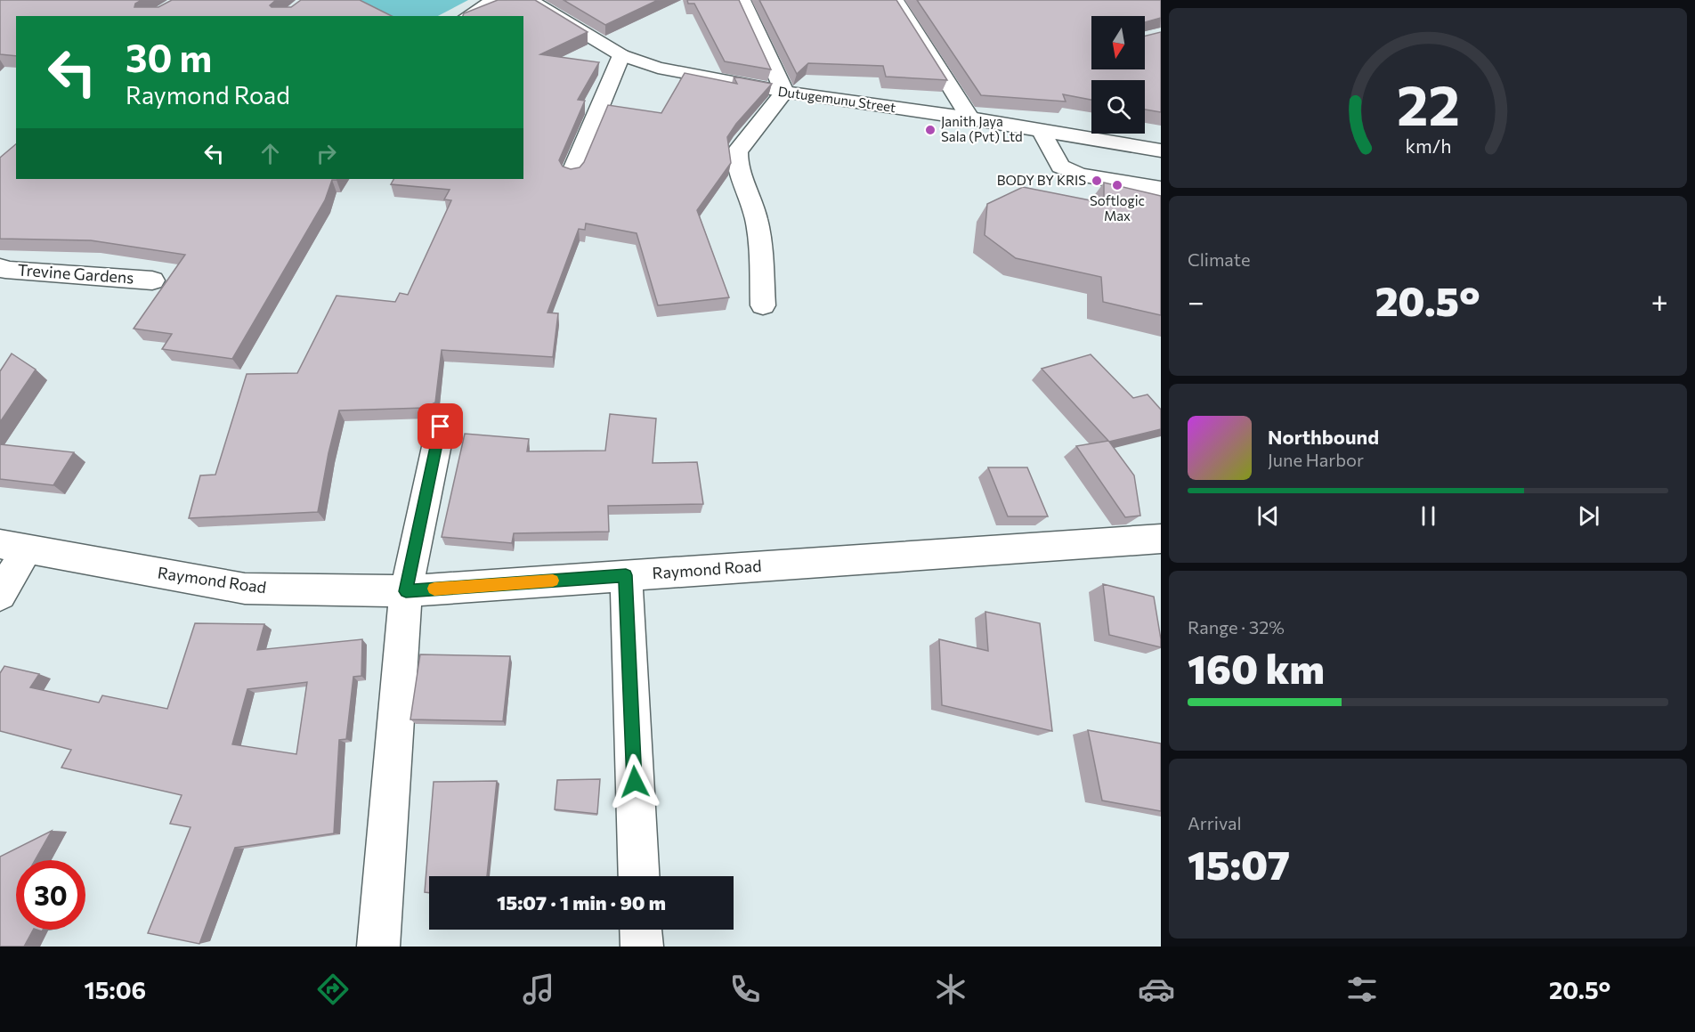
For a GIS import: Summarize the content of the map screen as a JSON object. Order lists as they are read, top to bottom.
{
  "streets": {
    "street": ["Dutugemunu Street", "Trevine Gardens", "Raymond Road"]
  },
  "places": ["Janith Jaya Sala (Pvt) Ltd", "BODY BY KRIS", "Softlogic Max"],
  "north": "bottom",
  "page": {
    "turn": ["30 m", "Raymond Road"],
    "tile": [
      "Climate",
      ["Range · 32%", "160 km"],
      ["Arrival", "15:07"]
    ],
    "heat": ["−", "20.5°", "+"],
    "song": ["Northbound", "June Harbor"],
    "limit": "30",
    "trip": "15:07 · 1 min · 90 m",
    "tabs": ["15:06", "20.5°"],
    "gauge": ["22", "km/h"]
  }
}
